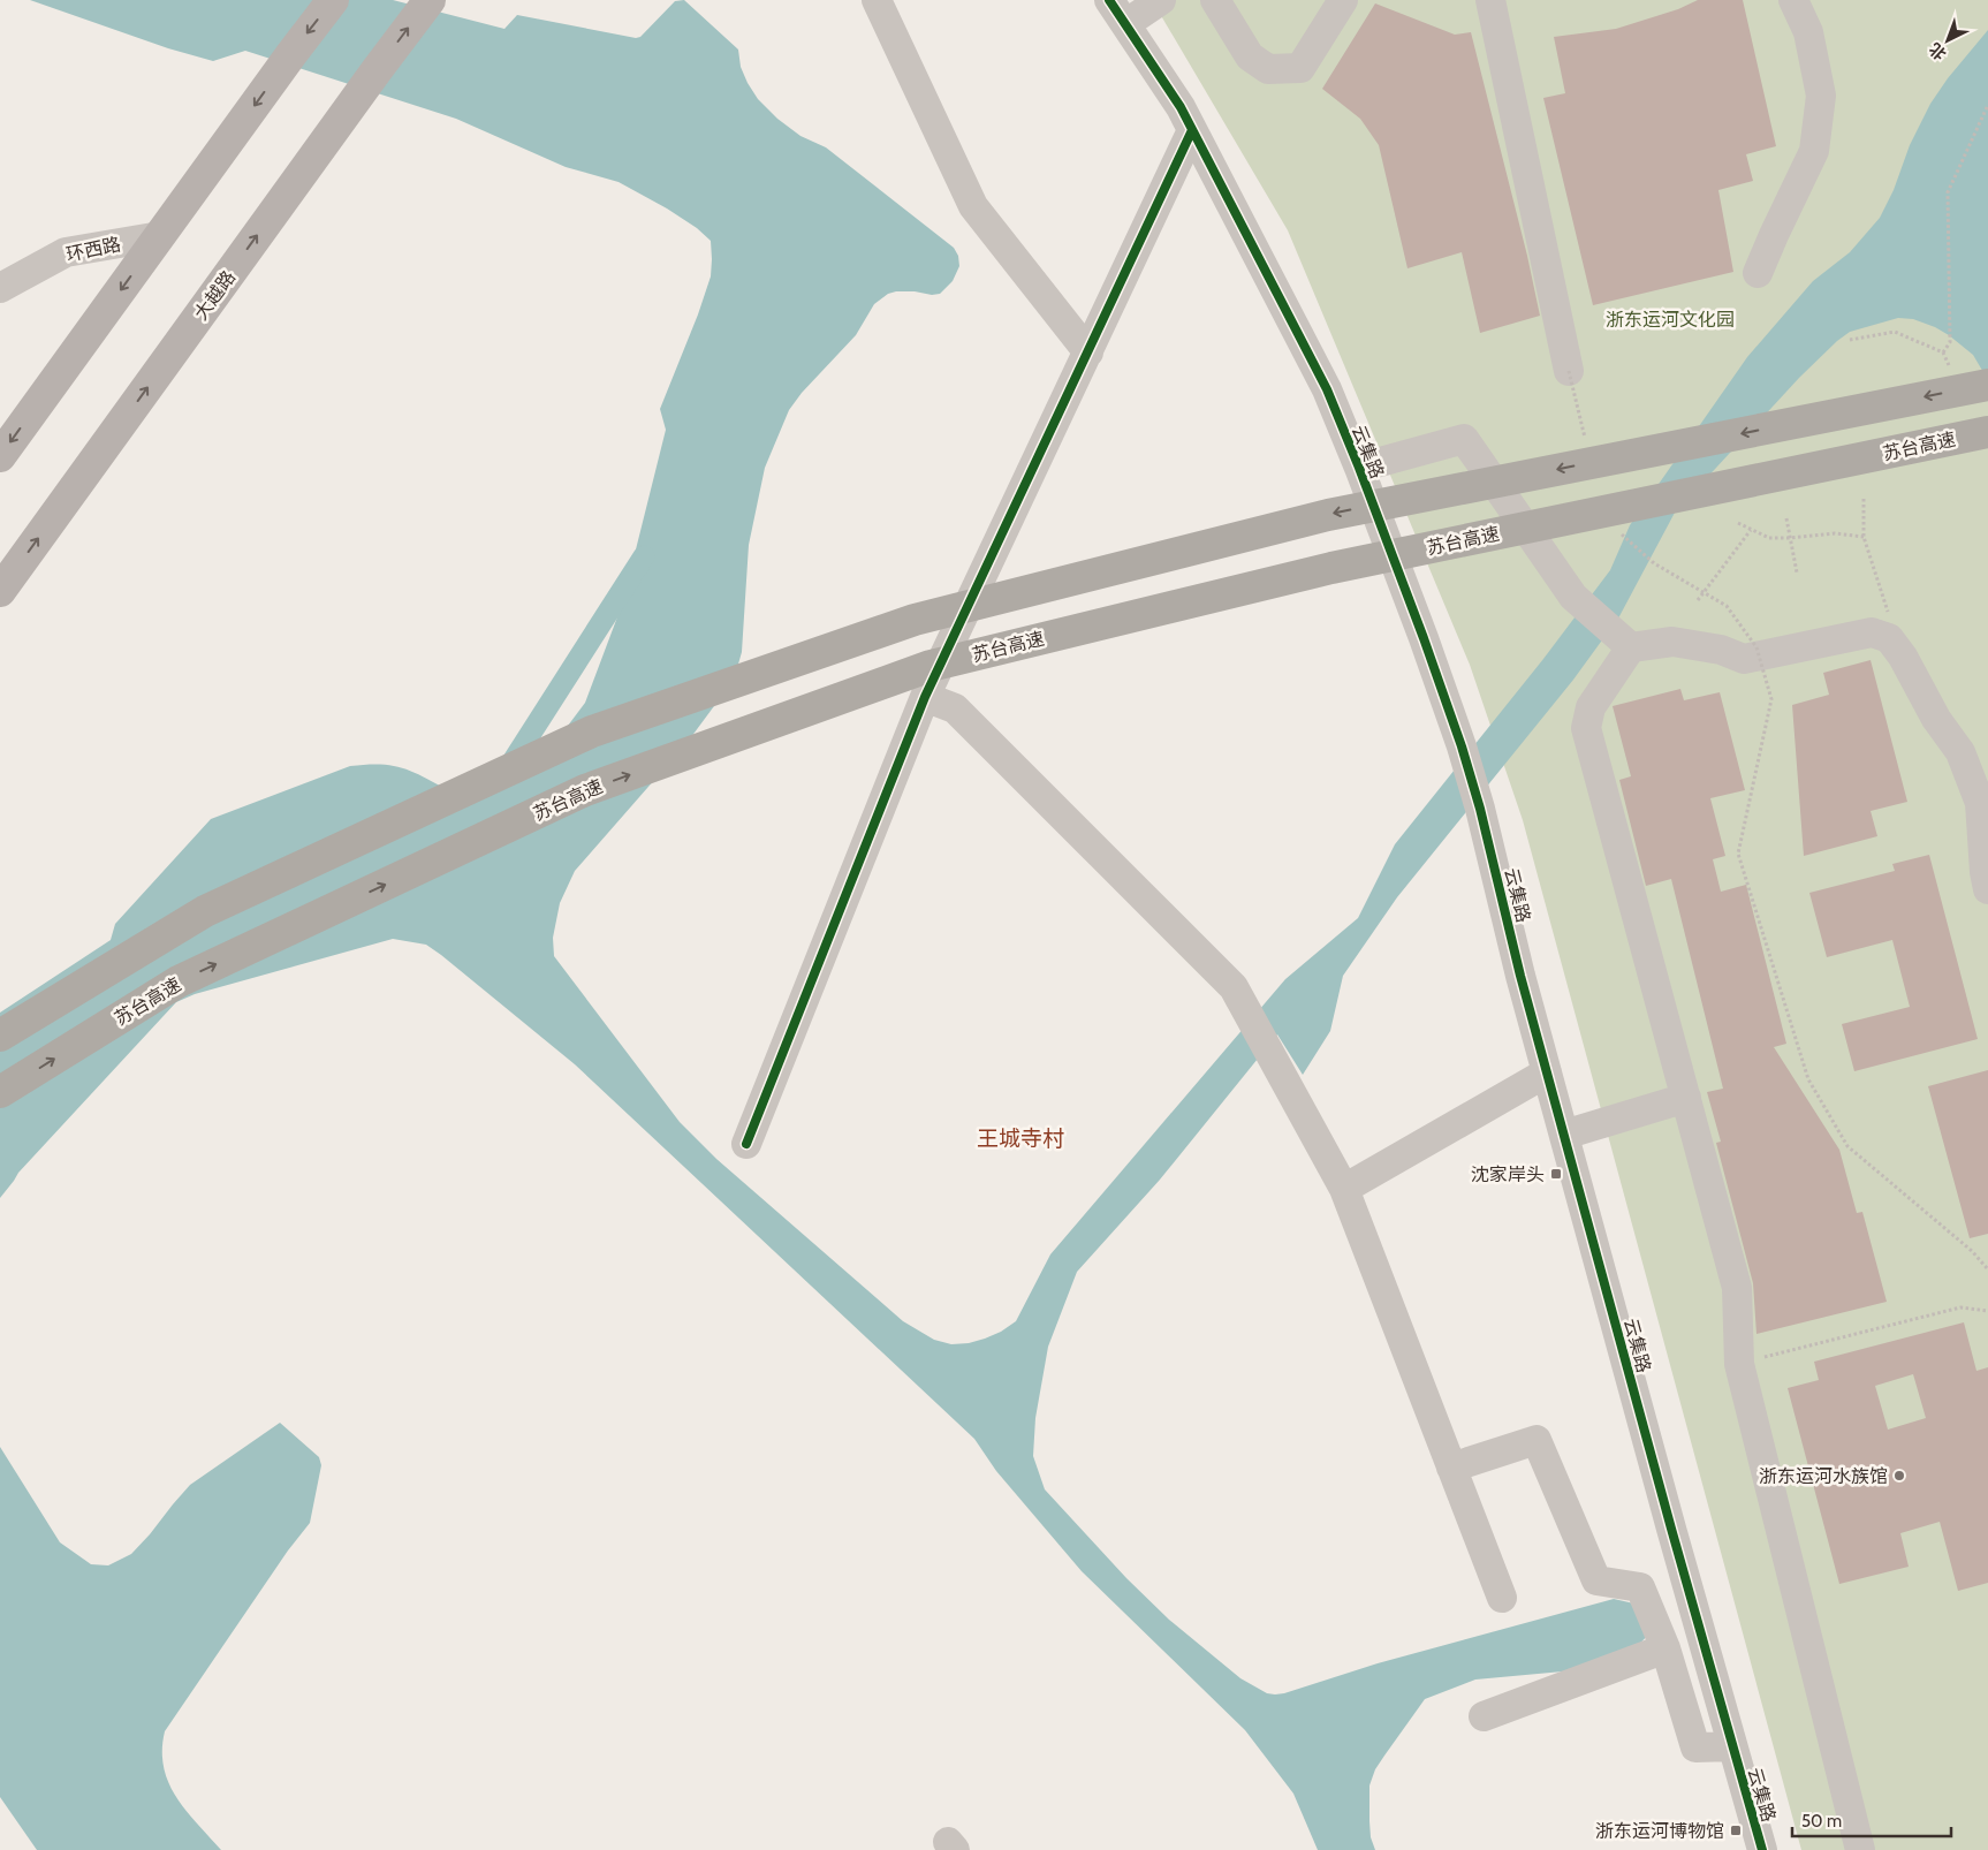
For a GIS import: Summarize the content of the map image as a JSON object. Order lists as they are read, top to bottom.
{
  "streets": {
    "highway": ["苏台高速"],
    "main road": ["大越路"],
    "street": ["环西路", "云集路"]
  },
  "districts": ["王城寺村"],
  "parks": ["浙东运河文化园"],
  "places": {
    "transit": ["沈家岸头", "浙东运河博物馆"],
    "other": ["浙东运河水族馆"]
  },
  "scale_bar": "50 m",
  "north": "bottom left"
}
